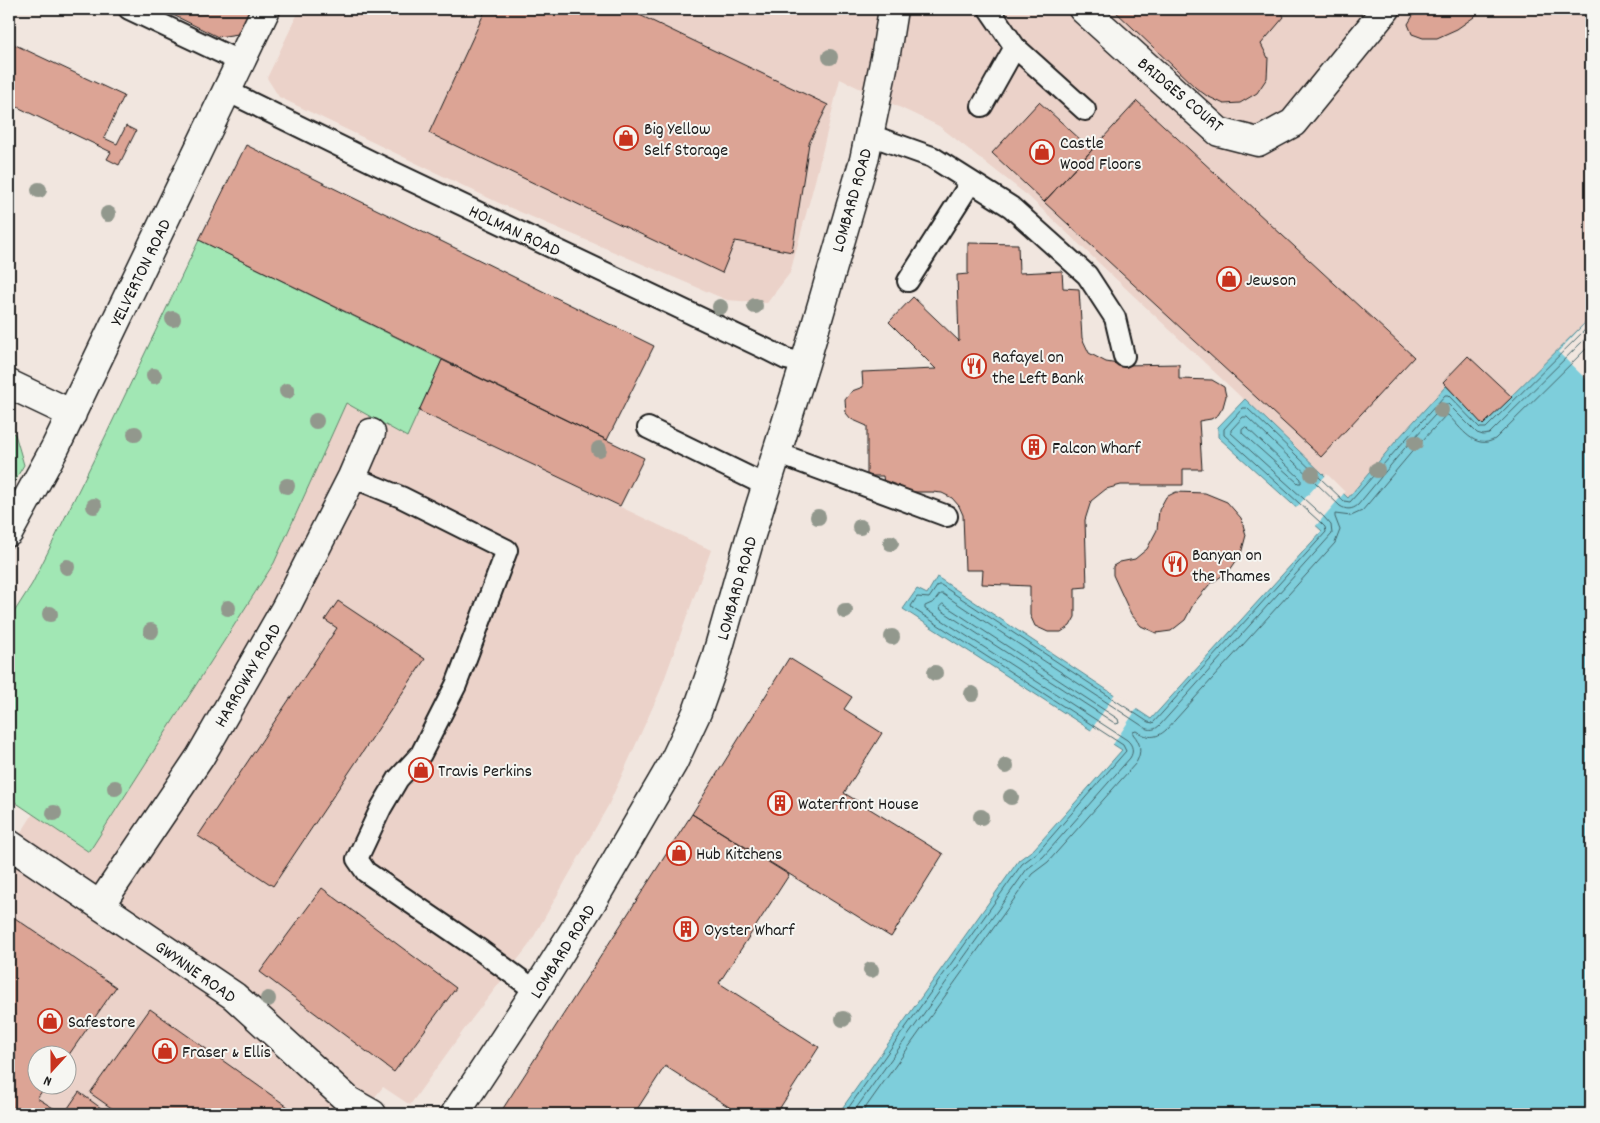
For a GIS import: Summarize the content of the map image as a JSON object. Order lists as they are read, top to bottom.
{
  "streets": {
    "street": [
      "BRIDGES COURT",
      "LOMBARD ROAD",
      "YELVERTON ROAD",
      "HARROWAY ROAD",
      "GWYNNE ROAD"
    ],
    "lane": ["HOLMAN ROAD"]
  },
  "crossings": [
    ["LOMBARD ROAD", "HOLMAN ROAD"],
    ["HOLMAN ROAD", "YELVERTON ROAD"],
    ["HARROWAY ROAD", "GWYNNE ROAD"]
  ],
  "places": {
    "shop": [
      "Big Yellow Self Storage",
      "Castle Wood Floors",
      "Jewson",
      "Travis Perkins",
      "Hub Kitchens",
      "Safestore",
      "Fraser & Ellis"
    ],
    "restaurant": ["Rafayel on the Left Bank", "Banyan on the Thames"],
    "building": ["Falcon Wharf", "Waterfront House", "Oyster Wharf"]
  },
  "north": "bottom"
}
